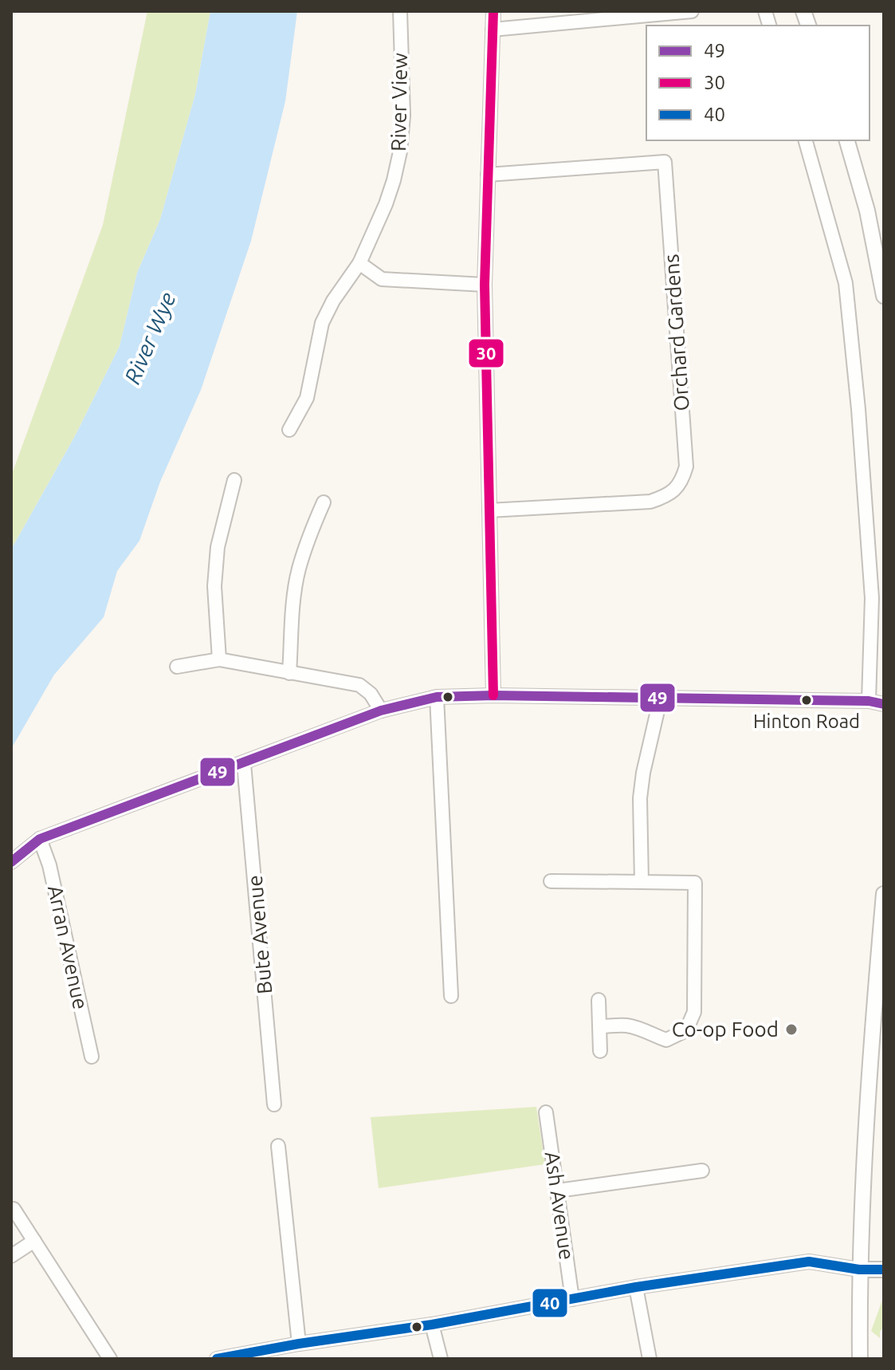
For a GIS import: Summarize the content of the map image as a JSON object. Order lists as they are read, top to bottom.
{
  "streets": {
    "street": [
      "River View",
      "Orchard Gardens",
      "Bute Avenue",
      "Arran Avenue",
      "Ash Avenue"
    ]
  },
  "water": ["River Wye"],
  "places": ["Hinton Road", "Co-op Food"],
  "lines": ["transit line 30", "transit line 49", "transit line 40"],
  "legend": ["49", "30", "40"]
}
